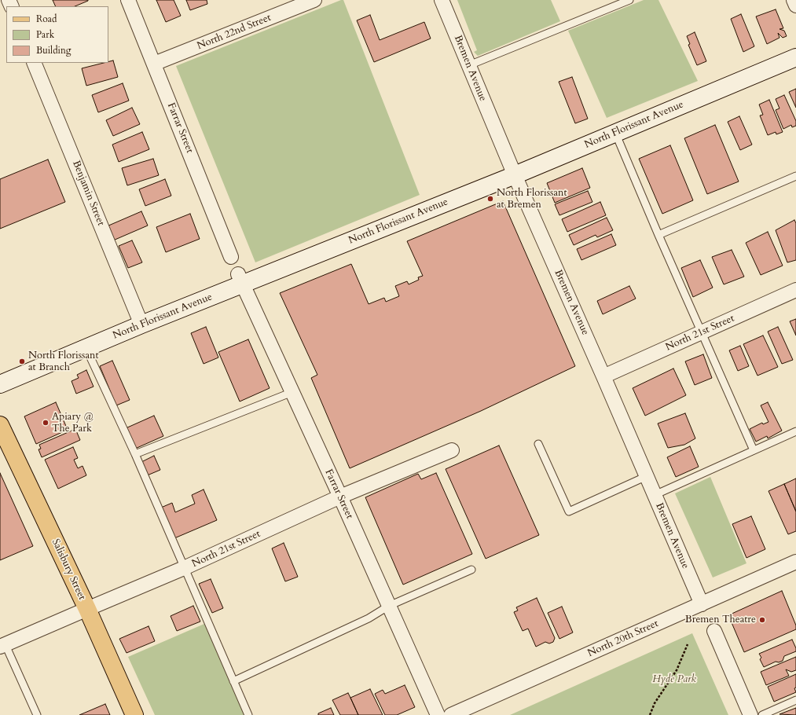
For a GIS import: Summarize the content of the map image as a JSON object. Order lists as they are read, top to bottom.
{
  "streets": {
    "main road": ["North Florissant Avenue", "Salisbury Street"],
    "street": [
      "North 22nd Street",
      "Bremen Avenue",
      "Farrar Street",
      "Benjamin Street",
      "North 21st Street",
      "North 20th Street"
    ]
  },
  "crossings": [
    ["North 22nd Street", "Farrar Street"],
    ["Bremen Avenue", "North Florissant Avenue"],
    ["Bremen Avenue", "North 21st Street"],
    ["Bremen Avenue", "North 20th Street"],
    ["North Florissant Avenue", "Farrar Street"],
    ["North Florissant Avenue", "Benjamin Street"],
    ["Farrar Street", "North 21st Street"],
    ["North 21st Street", "Salisbury Street"]
  ],
  "parks": ["Hyde Park"],
  "places": [
    "North Florissant at Bremen",
    "North Florissant at Branch",
    "Apiary @ The Park",
    "Bremen Theatre"
  ],
  "legend": ["Road", "Park", "Building"]
}
